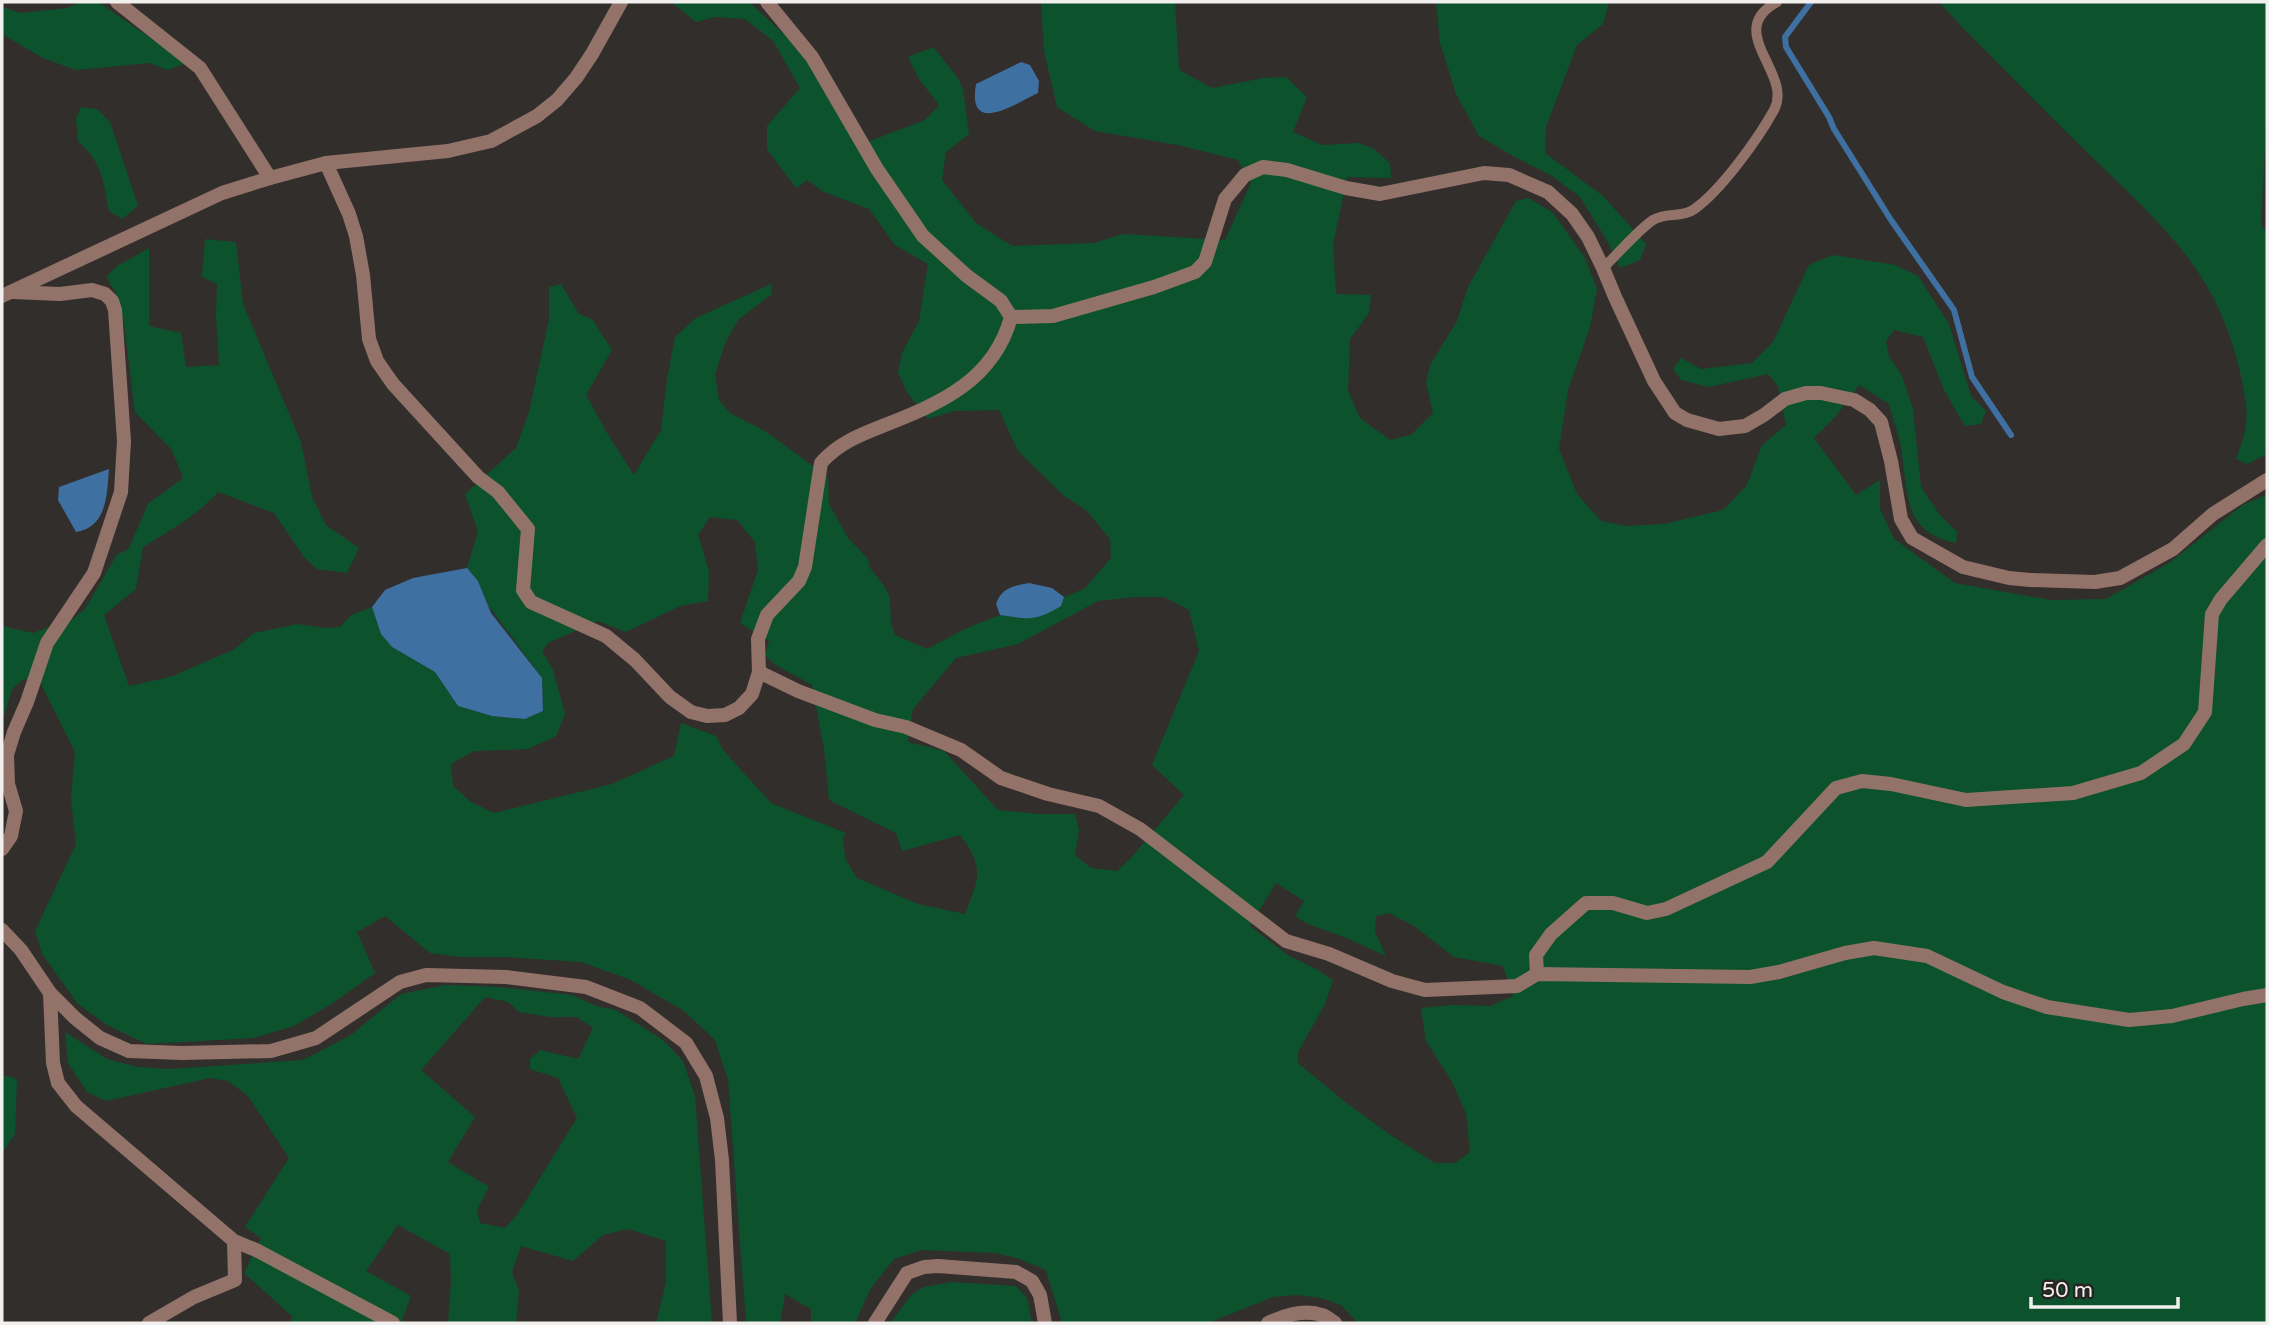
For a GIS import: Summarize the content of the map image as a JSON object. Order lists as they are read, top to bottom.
{
  "scale_bar": "50 m"
}
